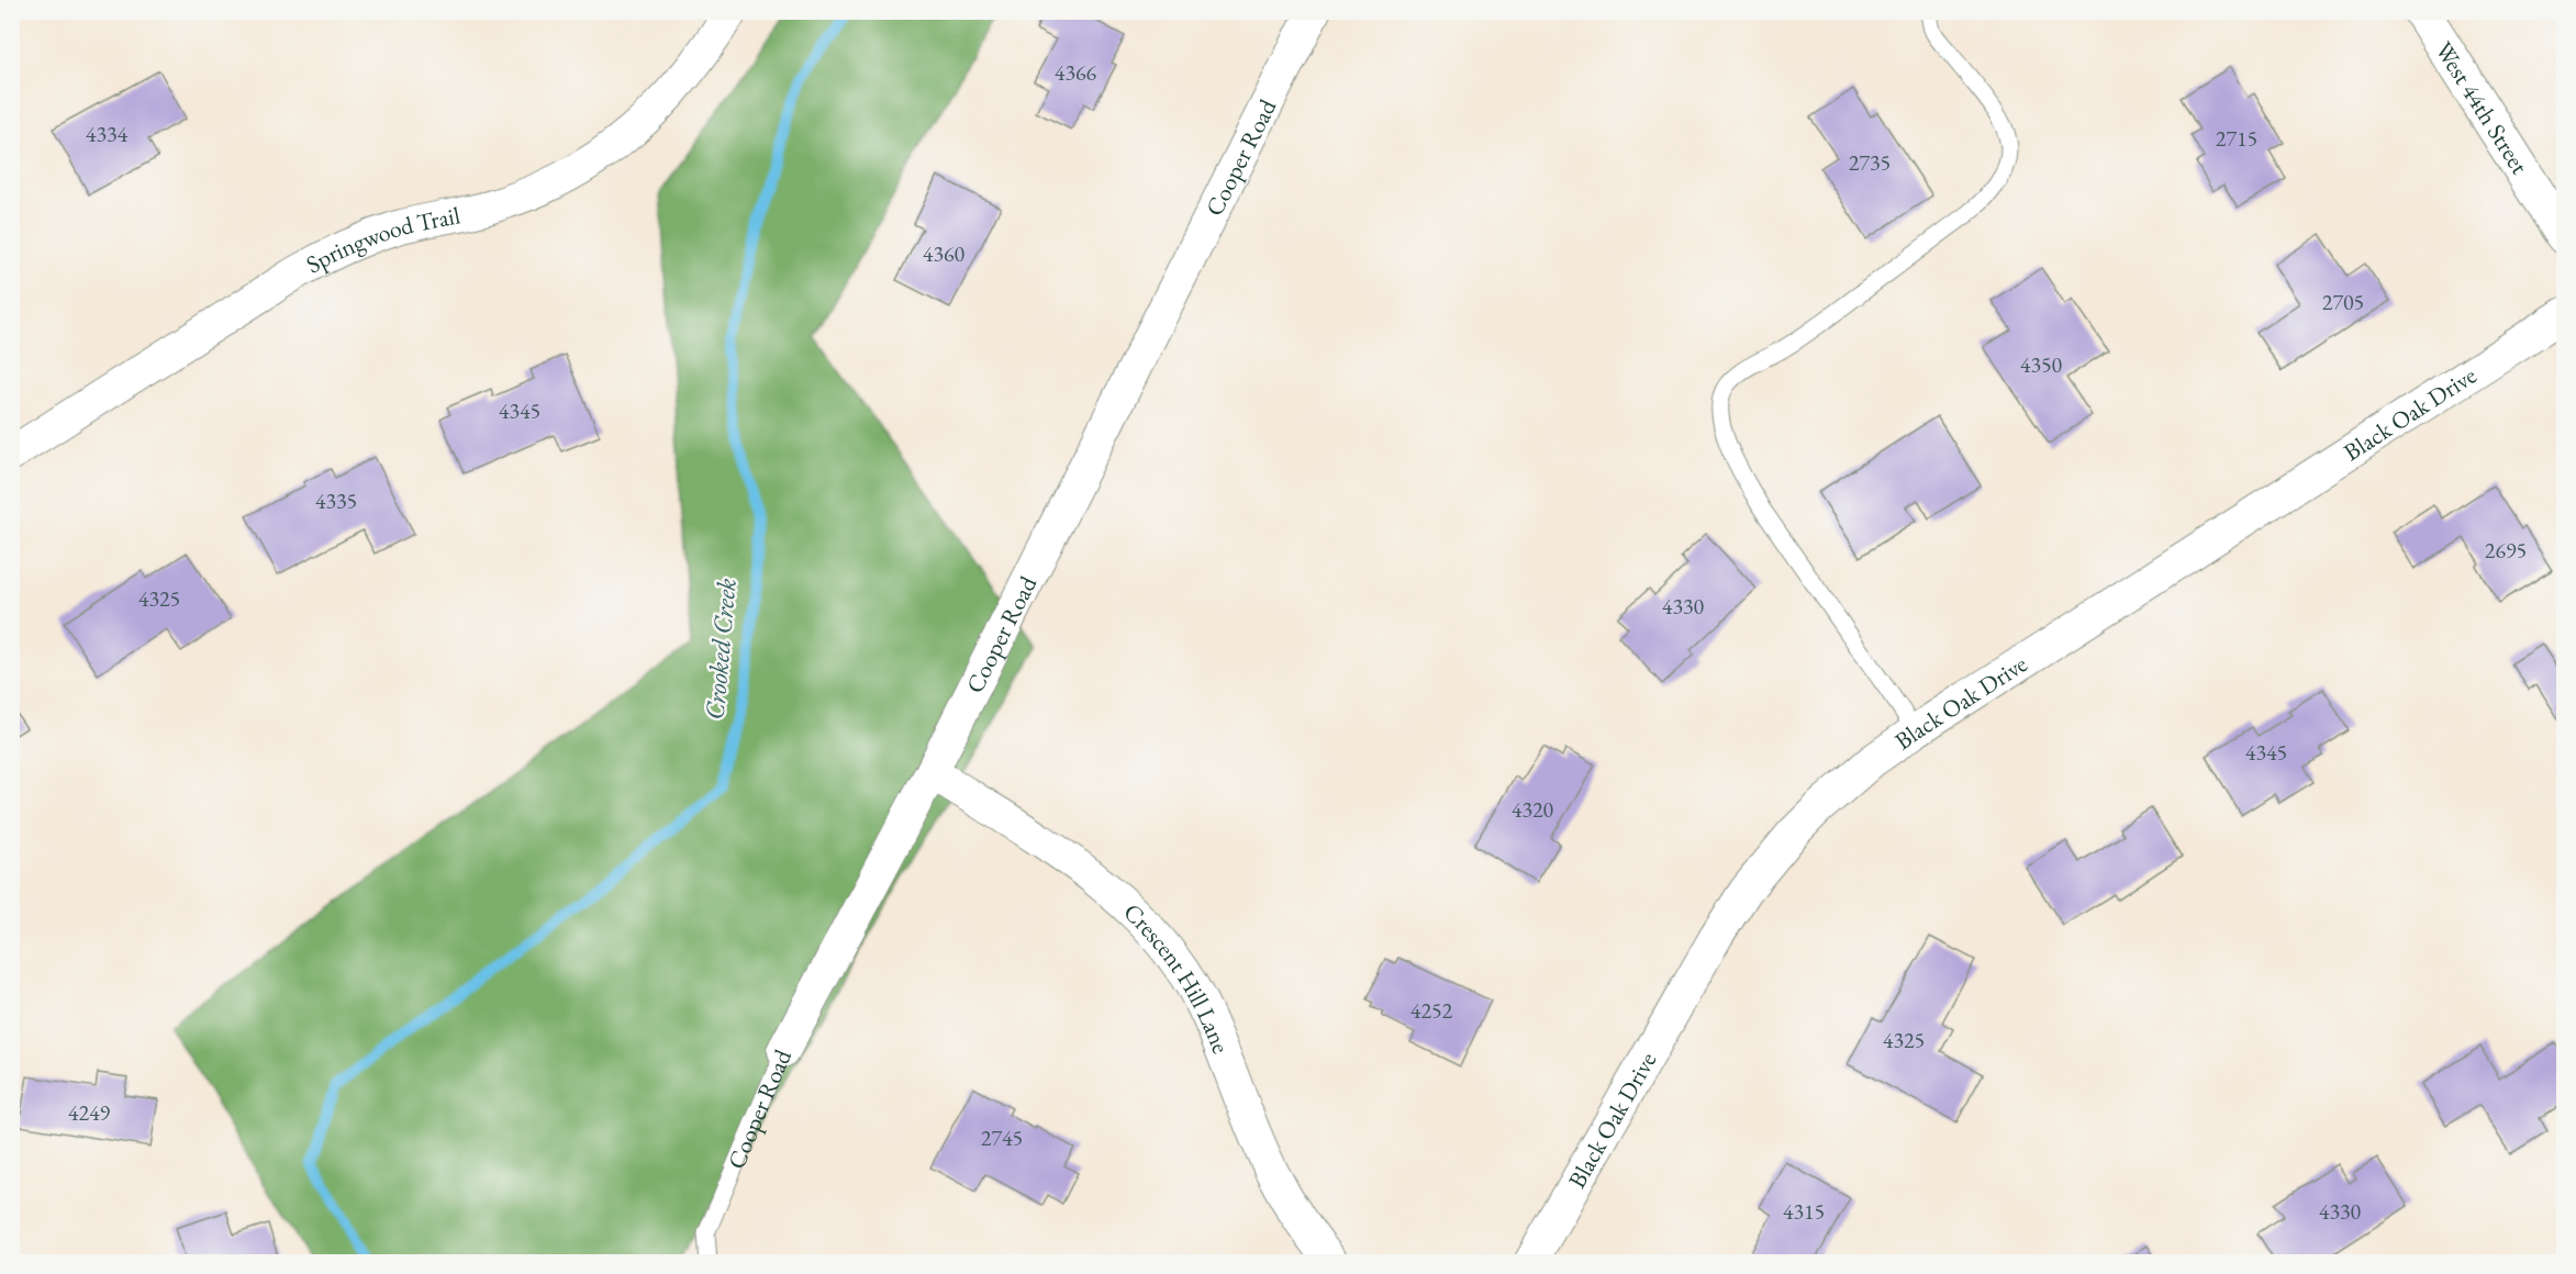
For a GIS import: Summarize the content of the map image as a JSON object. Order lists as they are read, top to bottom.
{
  "streets": {
    "street": [
      "West 44th Street",
      "Cooper Road",
      "Springwood Trail",
      "Black Oak Drive",
      "Crescent Hill Lane"
    ]
  },
  "crossings": [
    ["Cooper Road", "Crescent Hill Lane"]
  ],
  "water": ["Crooked Creek"],
  "house_numbers": [
    "4366",
    "4334",
    "2715",
    "2735",
    "4360",
    "2705",
    "4350",
    "4345",
    "4335",
    "2695",
    "4325",
    "4330",
    "4345",
    "4320",
    "4252",
    "4325",
    "4249",
    "2745",
    "4315",
    "4330"
  ]
}
